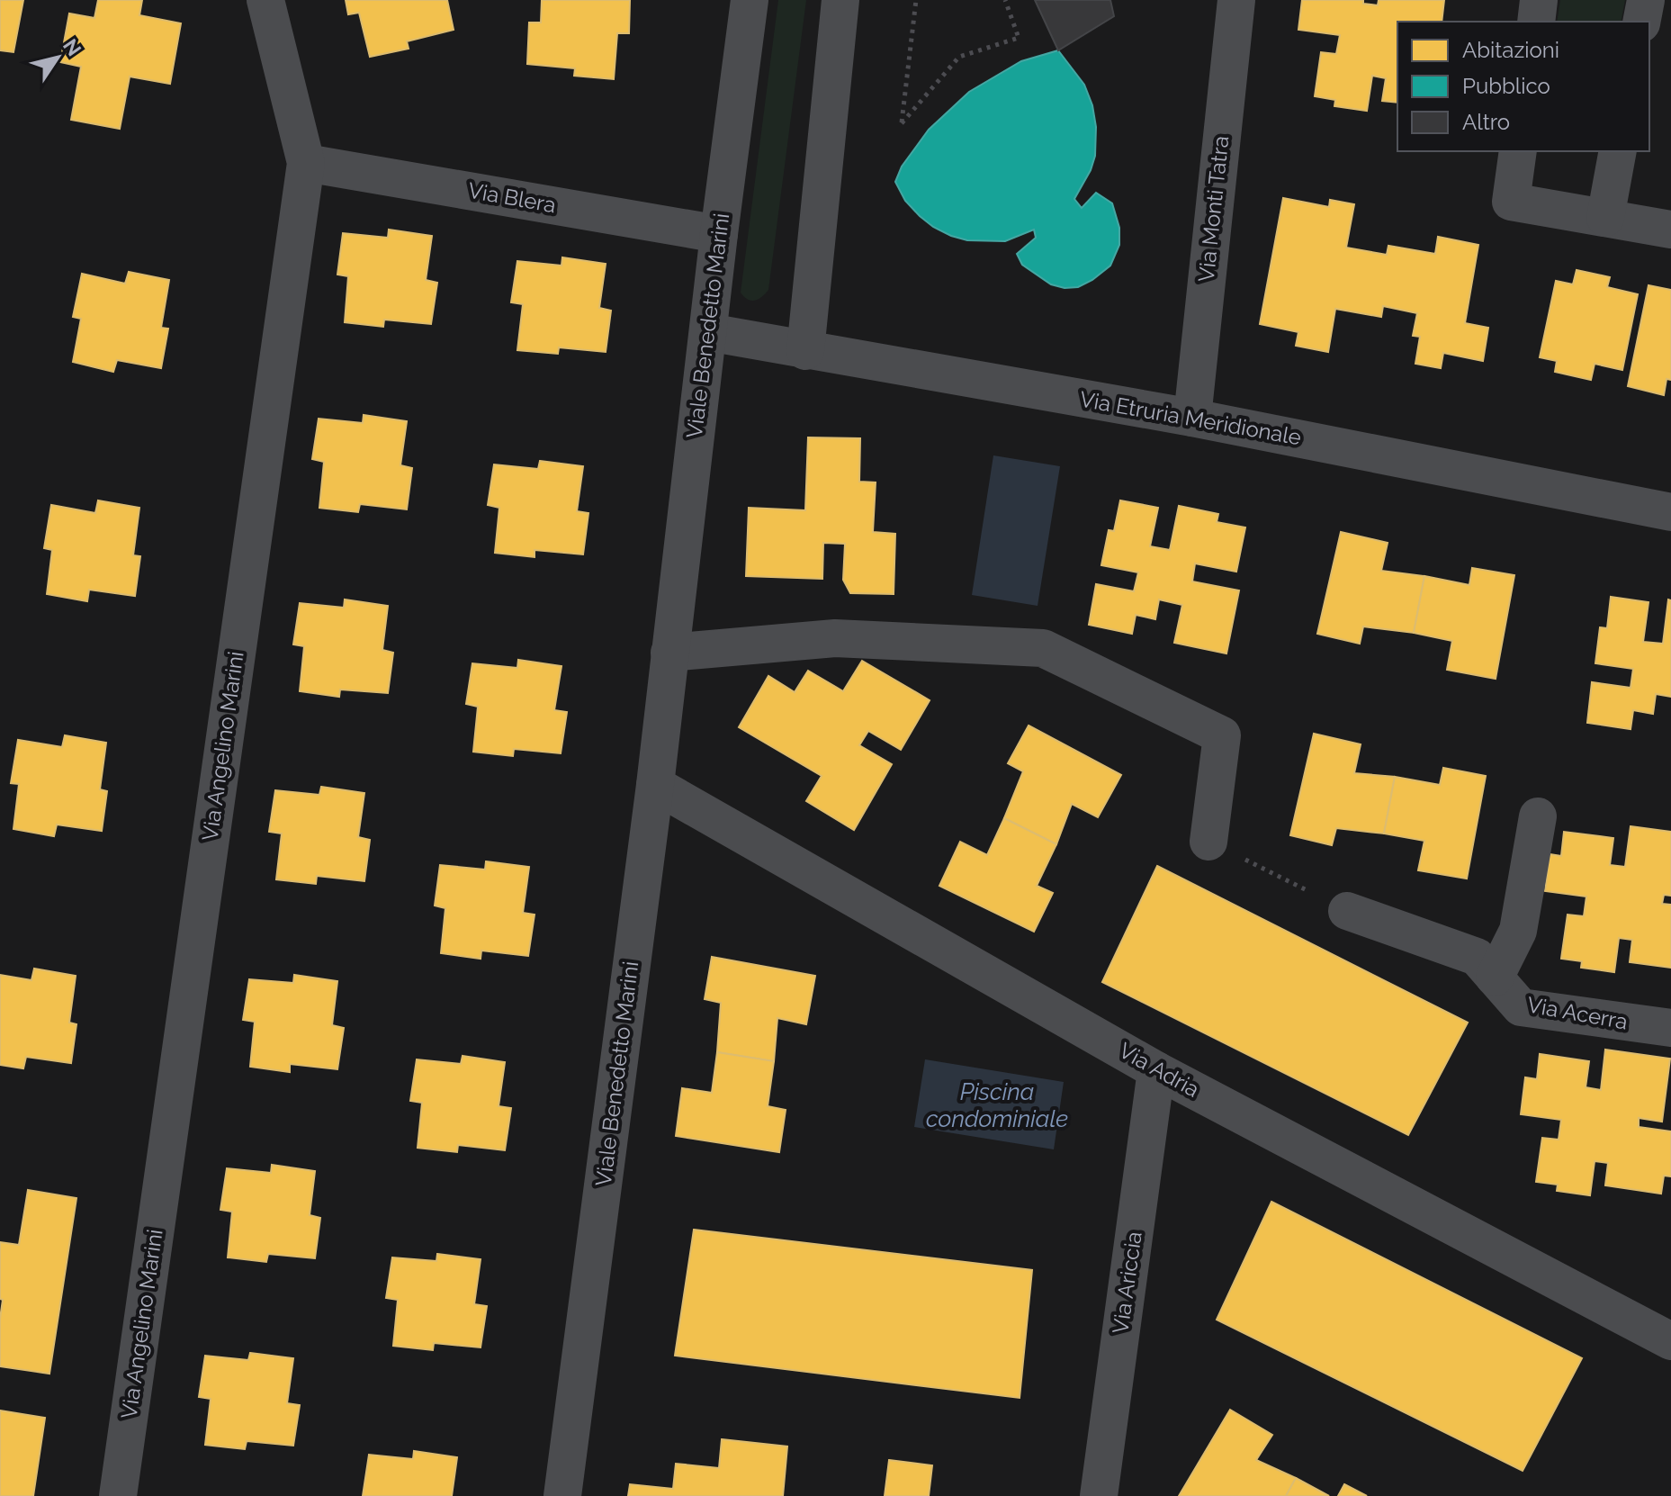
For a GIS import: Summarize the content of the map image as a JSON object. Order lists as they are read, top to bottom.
{
  "streets": {
    "street": [
      "Via Blera",
      "Via Monti Tatra",
      "Viale Benedetto Marini",
      "Via Etruria Meridionale",
      "Via Angelino Marini",
      "Via Acerra",
      "Via Adria",
      "Via Ariccia"
    ]
  },
  "crossings": [
    ["Via Blera", "Viale Benedetto Marini"],
    ["Via Blera", "Via Angelino Marini"],
    ["Via Monti Tatra", "Via Etruria Meridionale"],
    ["Viale Benedetto Marini", "Via Etruria Meridionale"],
    ["Viale Benedetto Marini", "Via Adria"],
    ["Via Adria", "Via Ariccia"]
  ],
  "water": ["Piscina condominiale"],
  "legend": ["Abitazioni", "Pubblico", "Altro"],
  "north": "top right"
}
